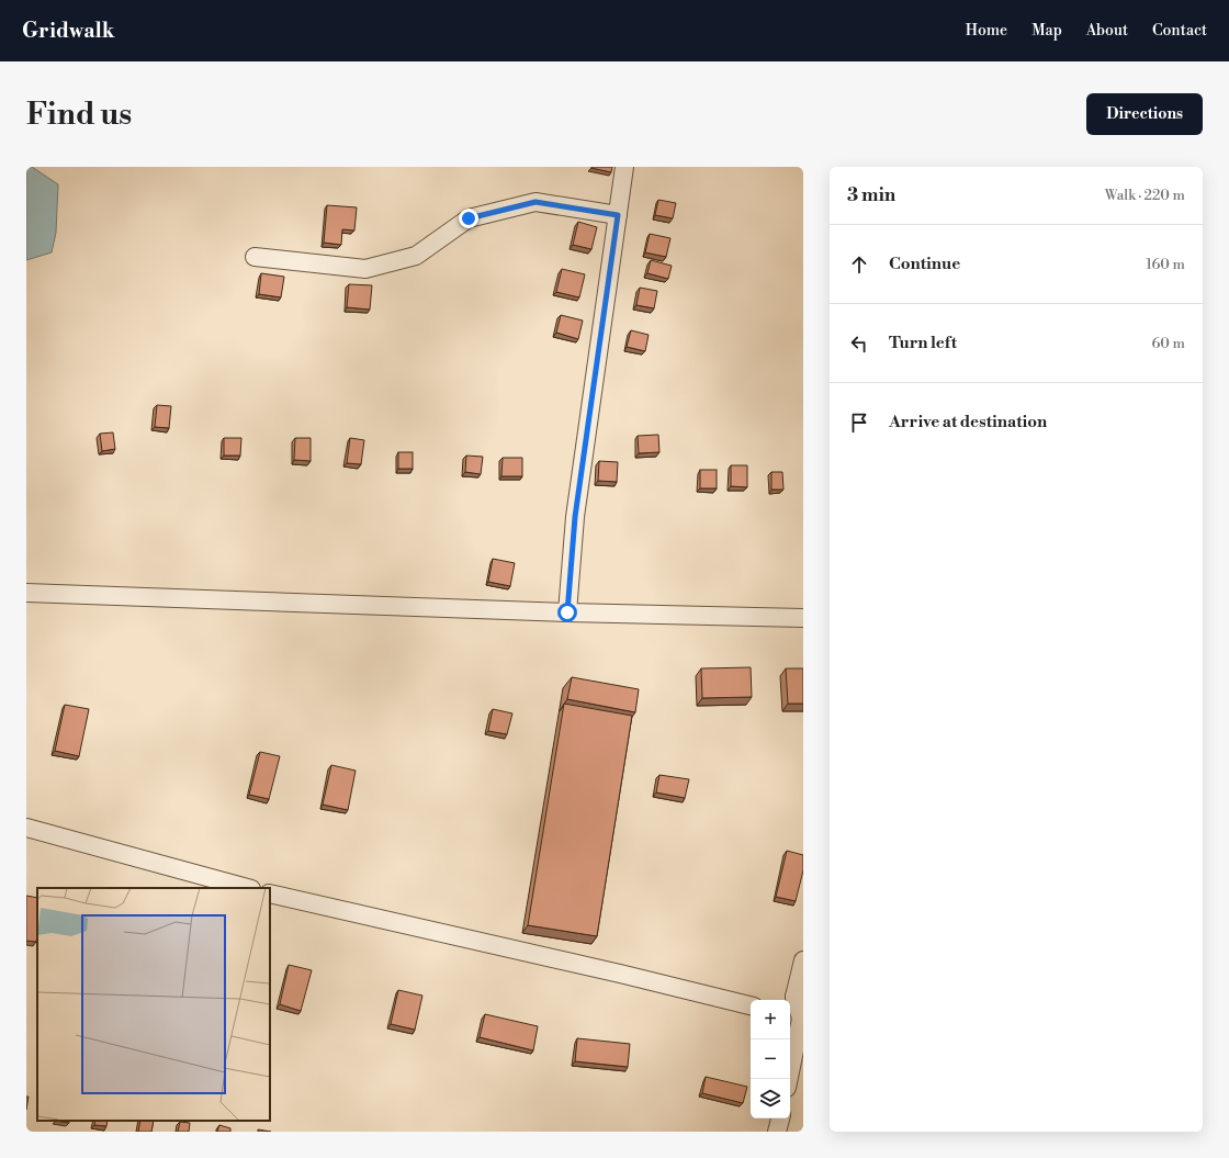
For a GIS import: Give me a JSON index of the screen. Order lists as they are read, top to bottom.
{
  "page": {
    "header": "Gridwalk",
    "nav": [
      "Home",
      "Map",
      "About",
      "Contact"
    ],
    "buttons": "Directions",
    "title": "Find us",
    "heading": ["3 min", "Walk · 220 m"],
    "list": [
      ["Continue", "160 m"],
      ["Turn left", "60 m"],
      "Arrive at destination"
    ],
    "map_buttons": ["+", "−"]
  }
}
